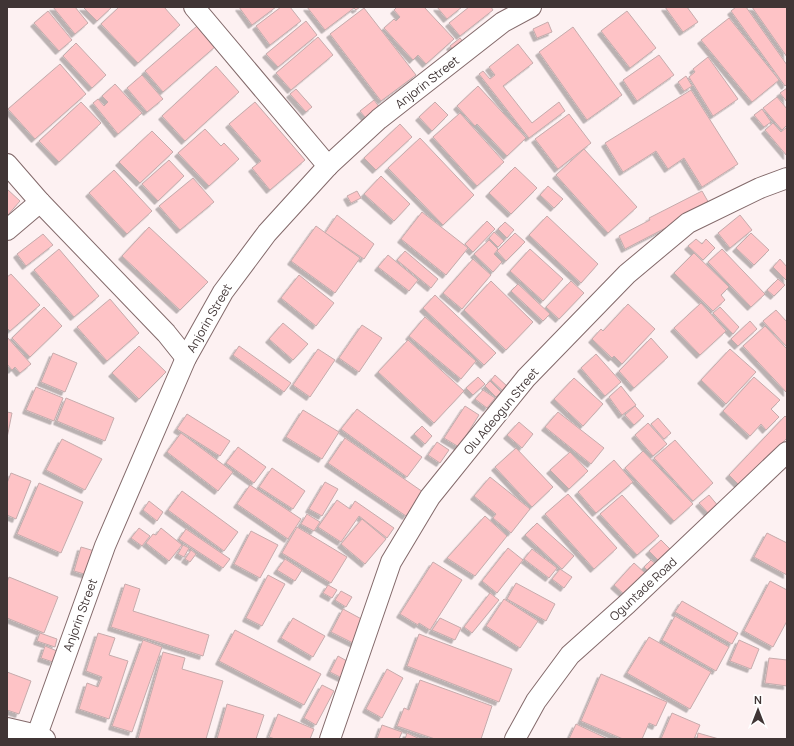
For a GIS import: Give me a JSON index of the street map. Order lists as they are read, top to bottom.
{
  "streets": {
    "street": ["Anjorin Street", "Olu Adeogun Street", "Oguntade Road"]
  },
  "north": "top"
}
